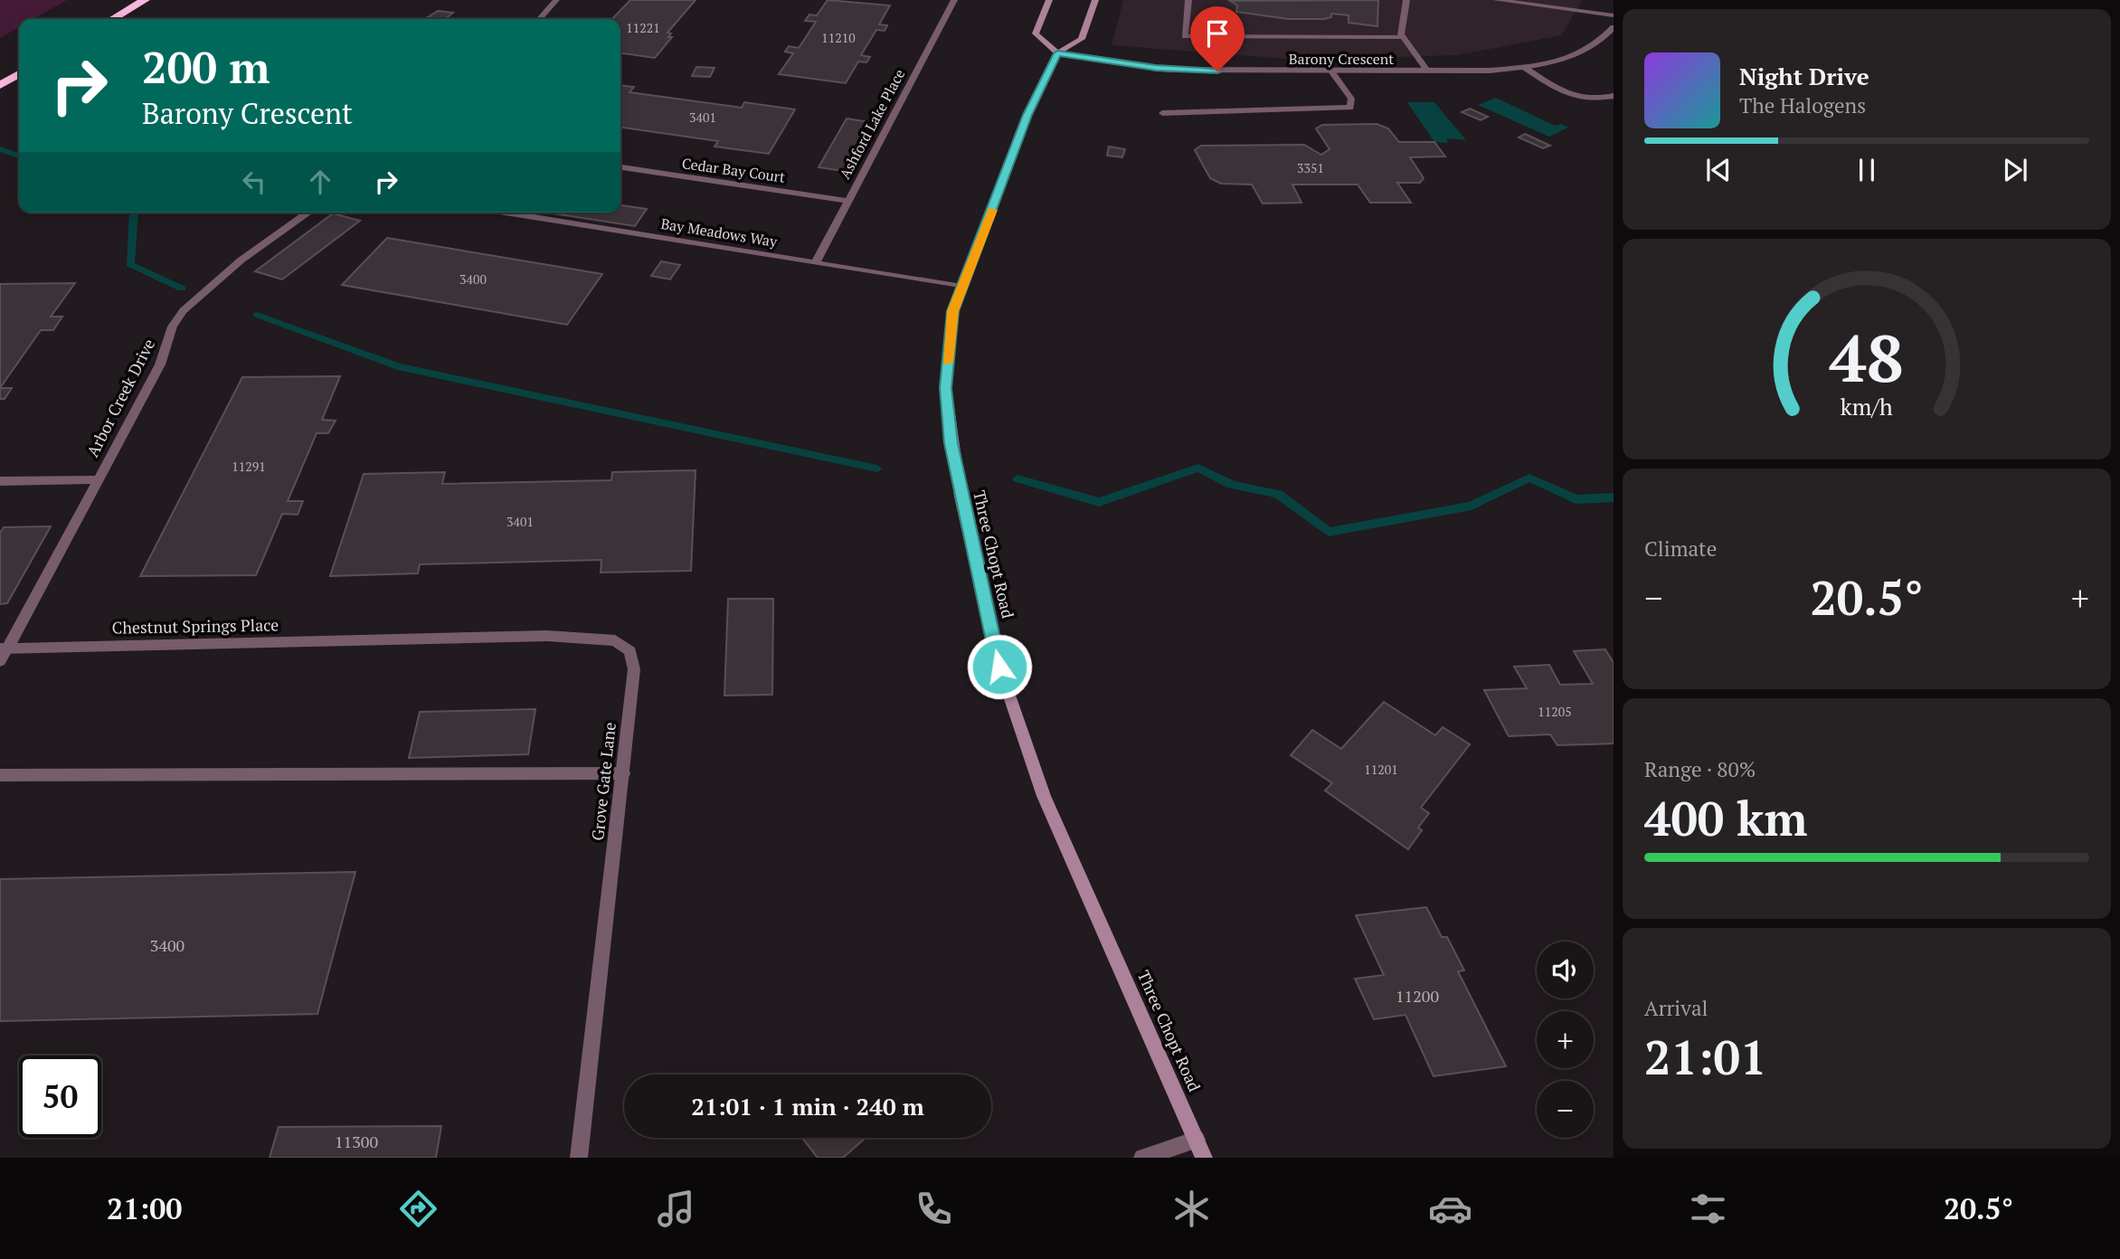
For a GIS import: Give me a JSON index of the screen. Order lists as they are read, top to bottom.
{
  "streets": {
    "main road": ["Three Chopt Road"],
    "street": [
      "Barony Crescent",
      "Ashford Lake Place",
      "Cedar Bay Court",
      "Bay Meadows Way",
      "Arbor Creek Drive",
      "Chestnut Springs Place",
      "Grove Gate Lane"
    ]
  },
  "crossings": [
    ["Barony Crescent", "Three Chopt Road"],
    ["Ashford Lake Place", "Cedar Bay Court"],
    ["Ashford Lake Place", "Bay Meadows Way"],
    ["Bay Meadows Way", "Three Chopt Road"],
    ["Arbor Creek Drive", "Chestnut Springs Place"],
    ["Chestnut Springs Place", "Grove Gate Lane"]
  ],
  "house_numbers": [
    "11221",
    "11210",
    "3401",
    "3351",
    "3400",
    "11291",
    "3401",
    "11205",
    "11201",
    "3400",
    "11200",
    "11300"
  ],
  "page": {
    "turn": ["200 m", "Barony Crescent"],
    "song": ["Night Drive", "The Halogens"],
    "tile": [
      "Climate",
      ["Range · 80%", "400 km"],
      ["Arrival", "21:01"]
    ],
    "heat": ["−", "20.5°", "+"],
    "map_buttons": ["+", "−"],
    "limit": "50",
    "trip": "21:01 · 1 min · 240 m",
    "tabs": ["21:00", "20.5°"],
    "gauge": ["48", "km/h"]
  }
}
